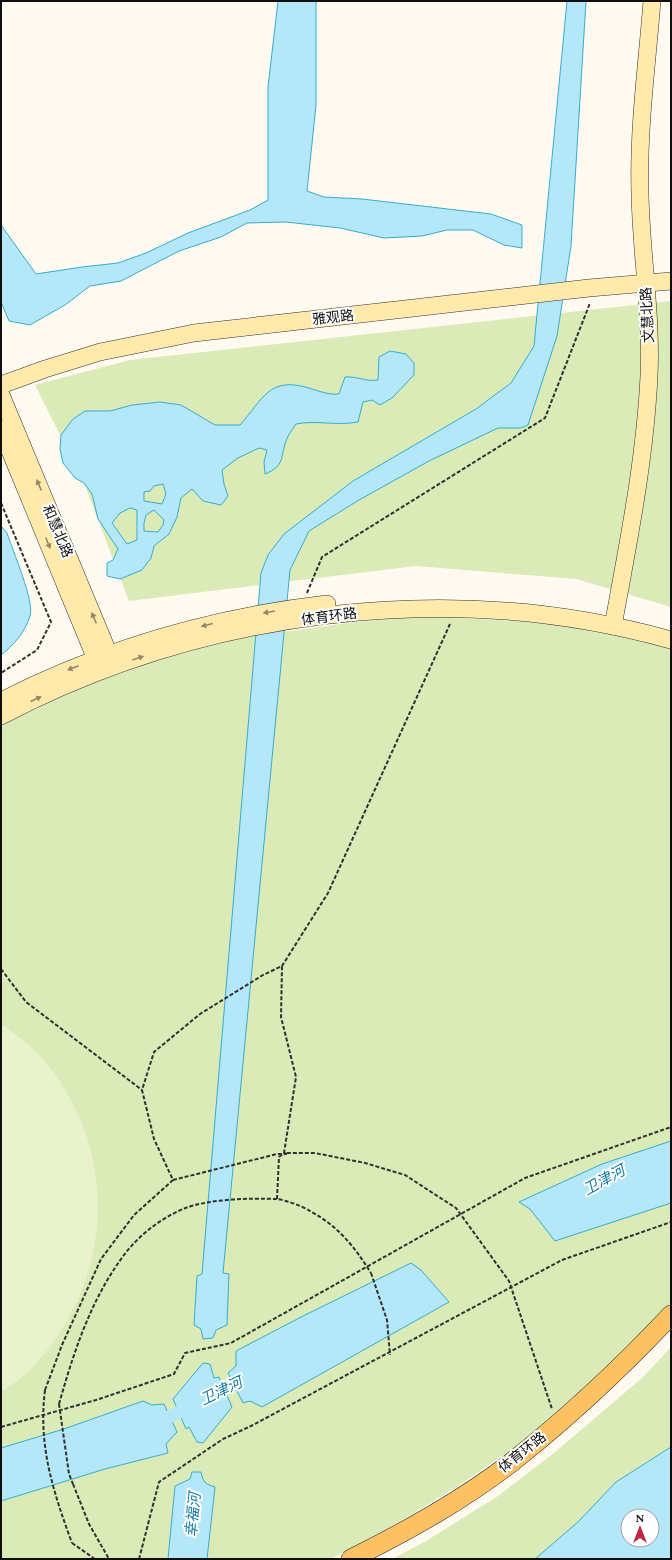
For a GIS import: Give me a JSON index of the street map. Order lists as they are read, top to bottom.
{
  "streets": {
    "main road": [
      "文慧北路",
      "雅观路",
      "和慧北路",
      "体育环路"
    ]
  },
  "crossings": [
    ["文慧北路", "雅观路"],
    ["文慧北路", "体育环路"],
    ["和慧北路", "体育环路"]
  ],
  "water": ["卫津河", "幸福河"],
  "north": "top"
}
